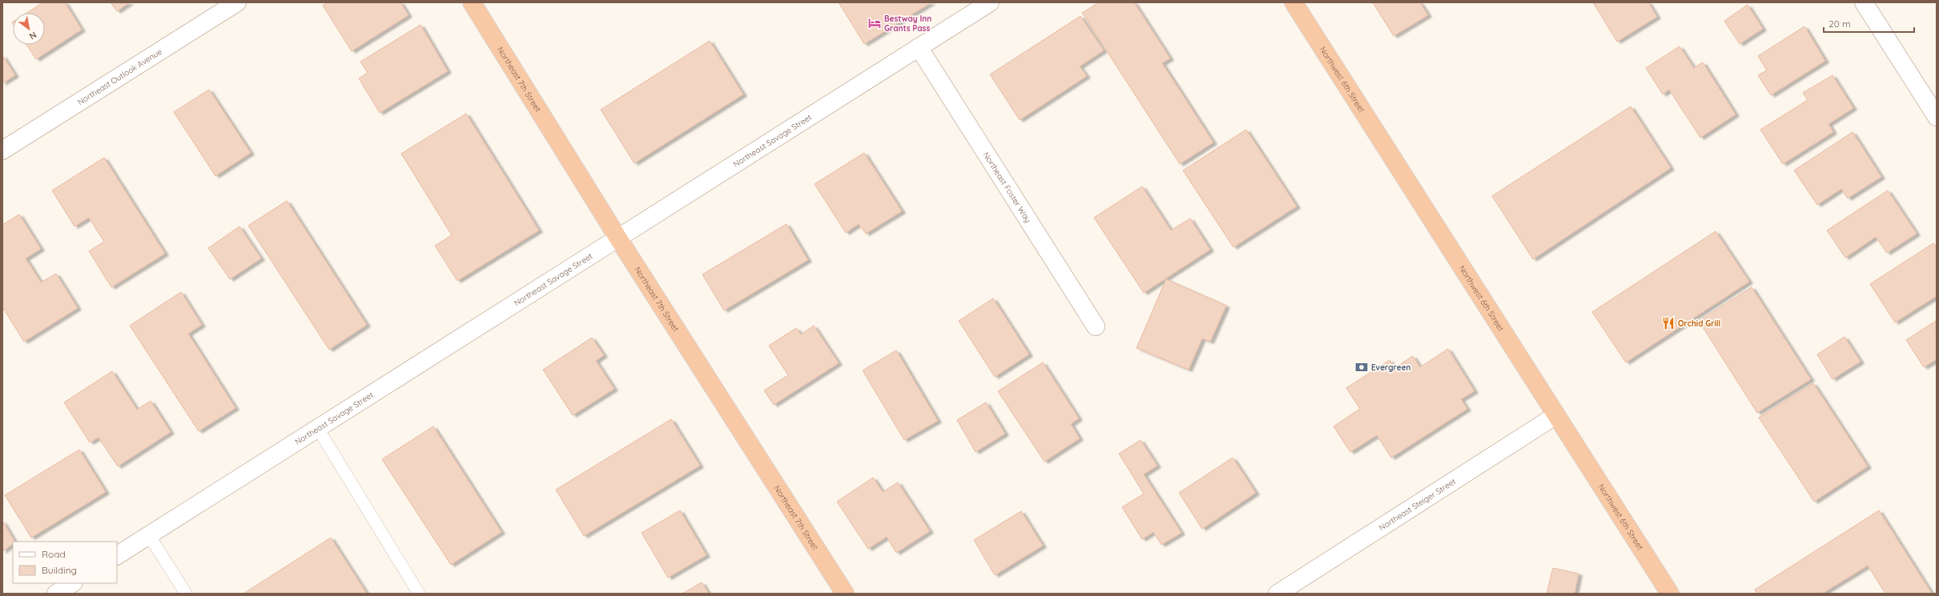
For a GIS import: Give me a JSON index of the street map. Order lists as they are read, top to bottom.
{
  "streets": {
    "highway": ["Northeast 7th Street", "Northwest 6th Street"],
    "street": [
      "Northeast Outlook Avenue",
      "Northeast Savage Street",
      "Northeast Foster Way",
      "Northeast Steiger Street"
    ]
  },
  "crossings": [
    ["Northeast 7th Street", "Northeast Savage Street"],
    ["Northwest 6th Street", "Northeast Steiger Street"],
    ["Northeast Savage Street", "Northeast Foster Way"]
  ],
  "places": {
    "hotel": ["Bestway Inn Grants Pass"],
    "restaurant": ["Orchid Grill"],
    "bank": ["Evergreen"]
  },
  "legend": ["Road", "Building"],
  "scale_bar": "20 m",
  "north": "bottom right"
}
